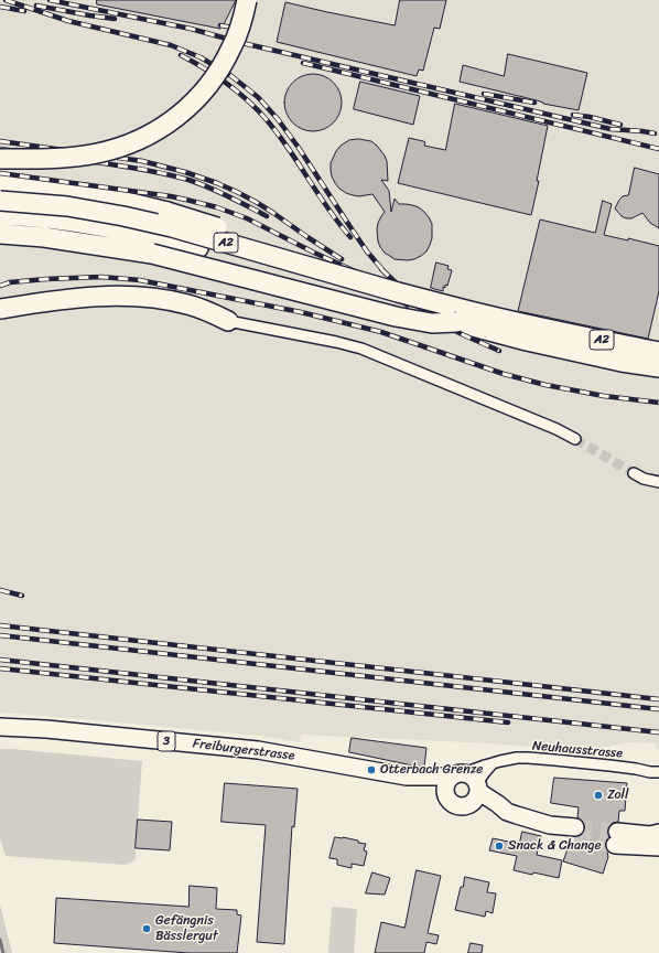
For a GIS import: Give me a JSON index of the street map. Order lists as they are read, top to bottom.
{
  "streets": {
    "highway": ["A2"],
    "main road": ["3", "Freiburgerstrasse"],
    "street": ["Neuhausstrasse"]
  },
  "crossings": [
    ["3", "Freiburgerstrasse"],
    ["3", "Neuhausstrasse"],
    ["Freiburgerstrasse", "Neuhausstrasse"]
  ],
  "places": [
    "Otterbach Grenze",
    "Zoll",
    "Snack & Change",
    "Gefängnis Bässlergut"
  ]
}
